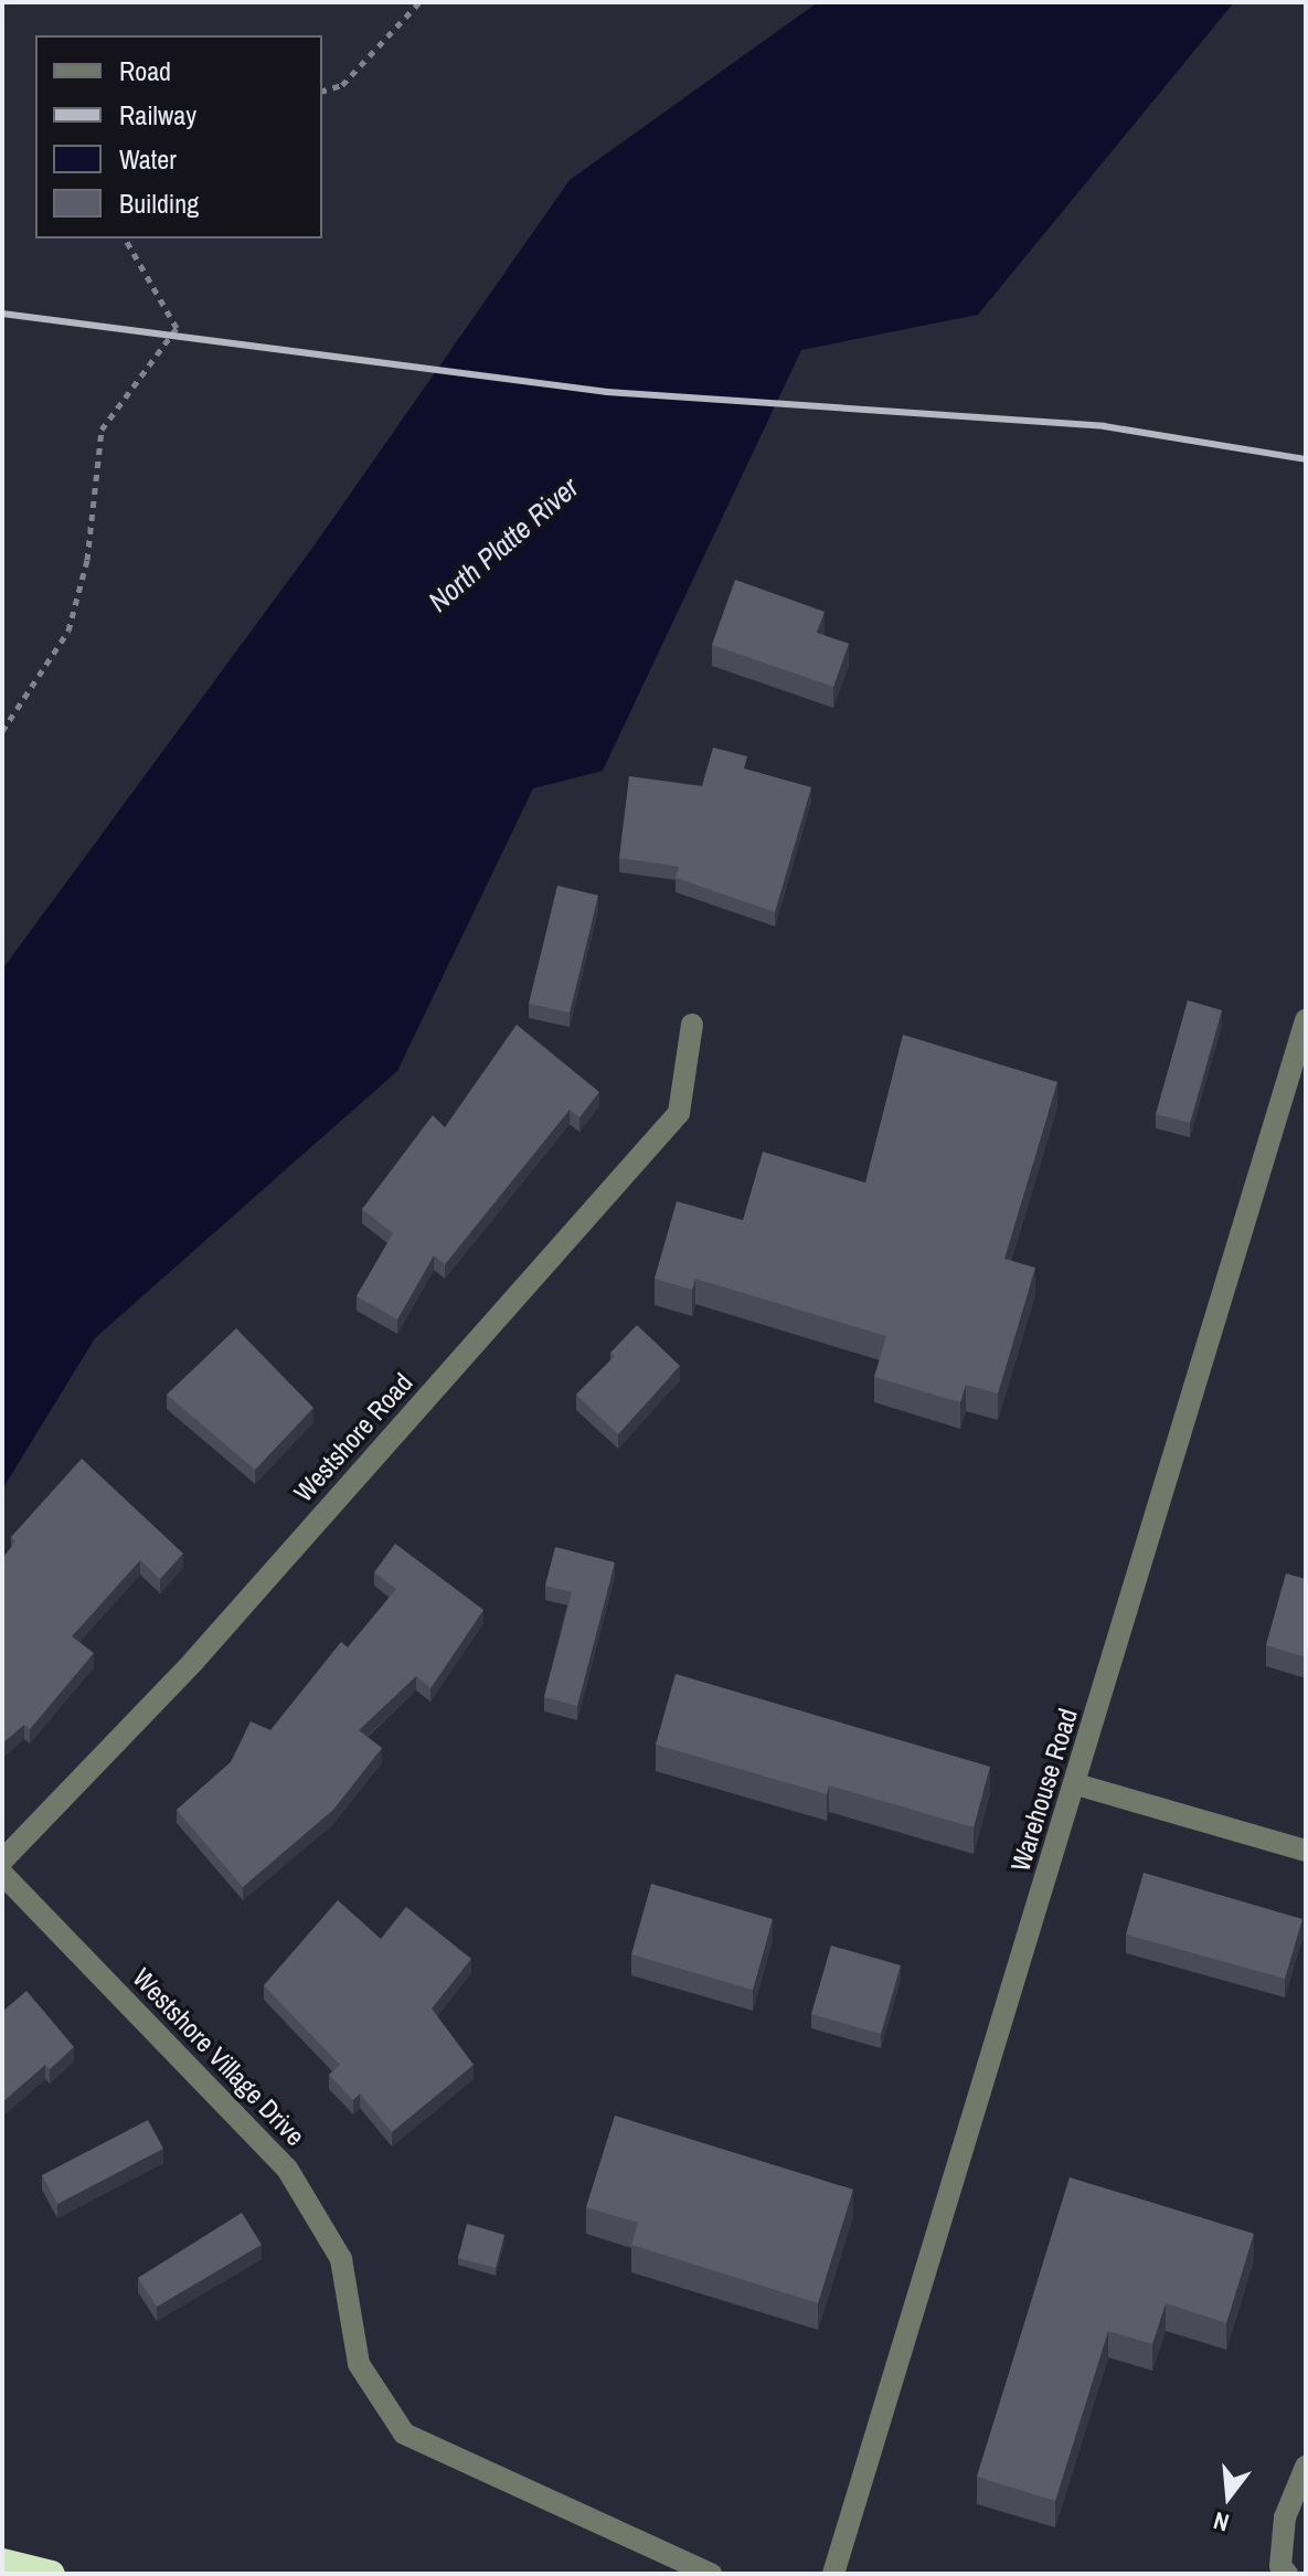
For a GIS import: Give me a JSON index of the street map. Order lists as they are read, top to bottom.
{
  "streets": {
    "street": ["Westshore Road", "Warehouse Road", "Westshore Village Drive"]
  },
  "water": ["North Platte River"],
  "legend": [
    "Road",
    "Railway",
    "Water",
    "Building"
  ],
  "north": "bottom"
}
